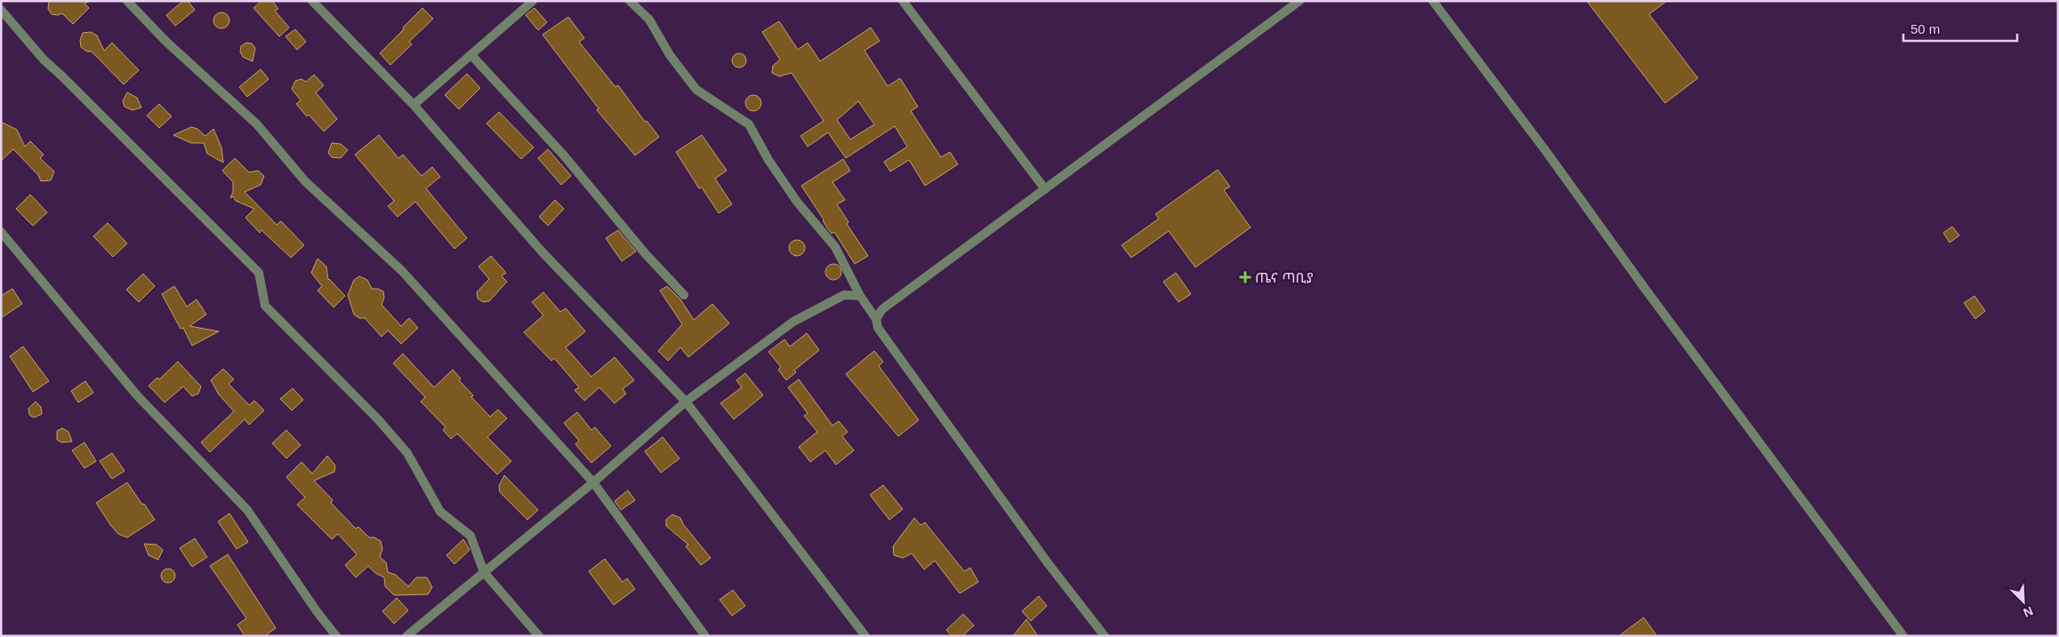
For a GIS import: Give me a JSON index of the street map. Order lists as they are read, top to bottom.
{
  "places": {
    "health": ["ጤና ጣቢያ"]
  },
  "scale_bar": "50 m",
  "north": "bottom right"
}
